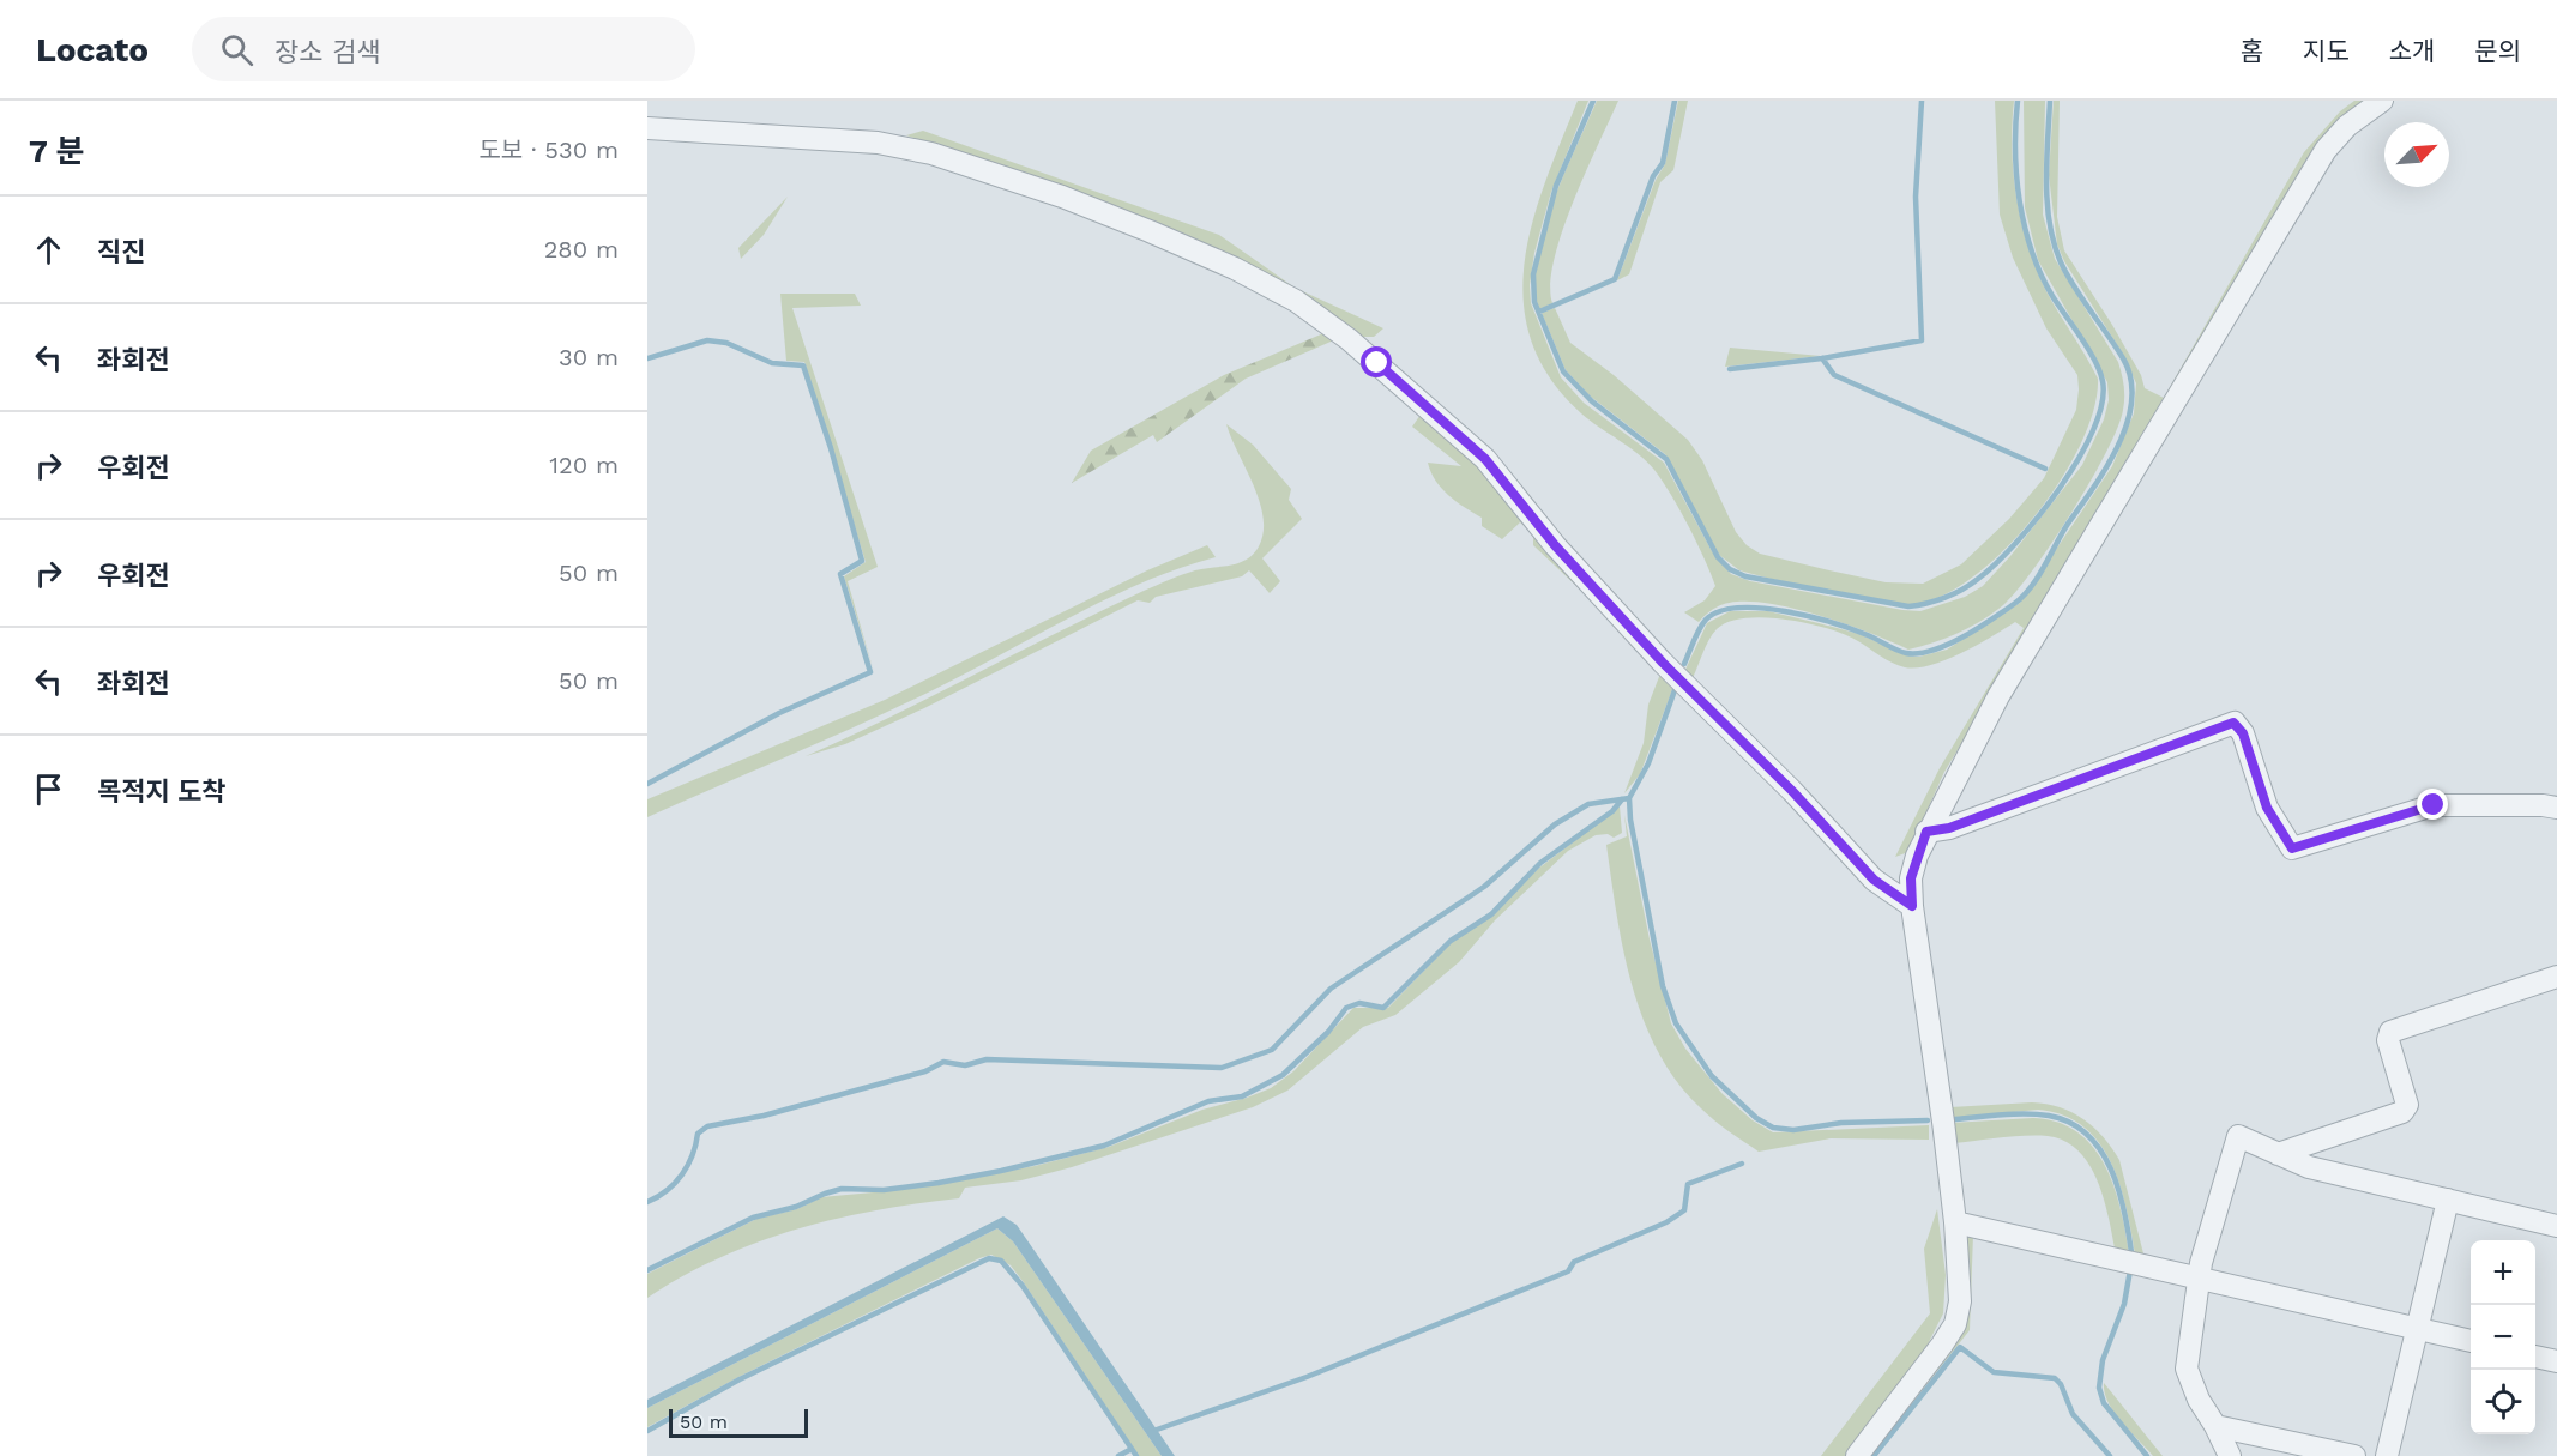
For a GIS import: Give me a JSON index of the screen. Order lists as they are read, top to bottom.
{
  "scale_bar": "50 m",
  "north": "top right",
  "page": {
    "header": "Locato",
    "search": "장소 검색",
    "nav": [
      "홈",
      "지도",
      "소개",
      "문의"
    ],
    "heading": ["7 분", "도보 · 530 m"],
    "list": [
      ["직진", "280 m"],
      ["좌회전", "30 m"],
      ["우회전", "120 m"],
      ["우회전", "50 m"],
      ["좌회전", "50 m"],
      "목적지 도착"
    ],
    "map_buttons": ["+", "−"],
    "scale": "50 m"
  }
}
